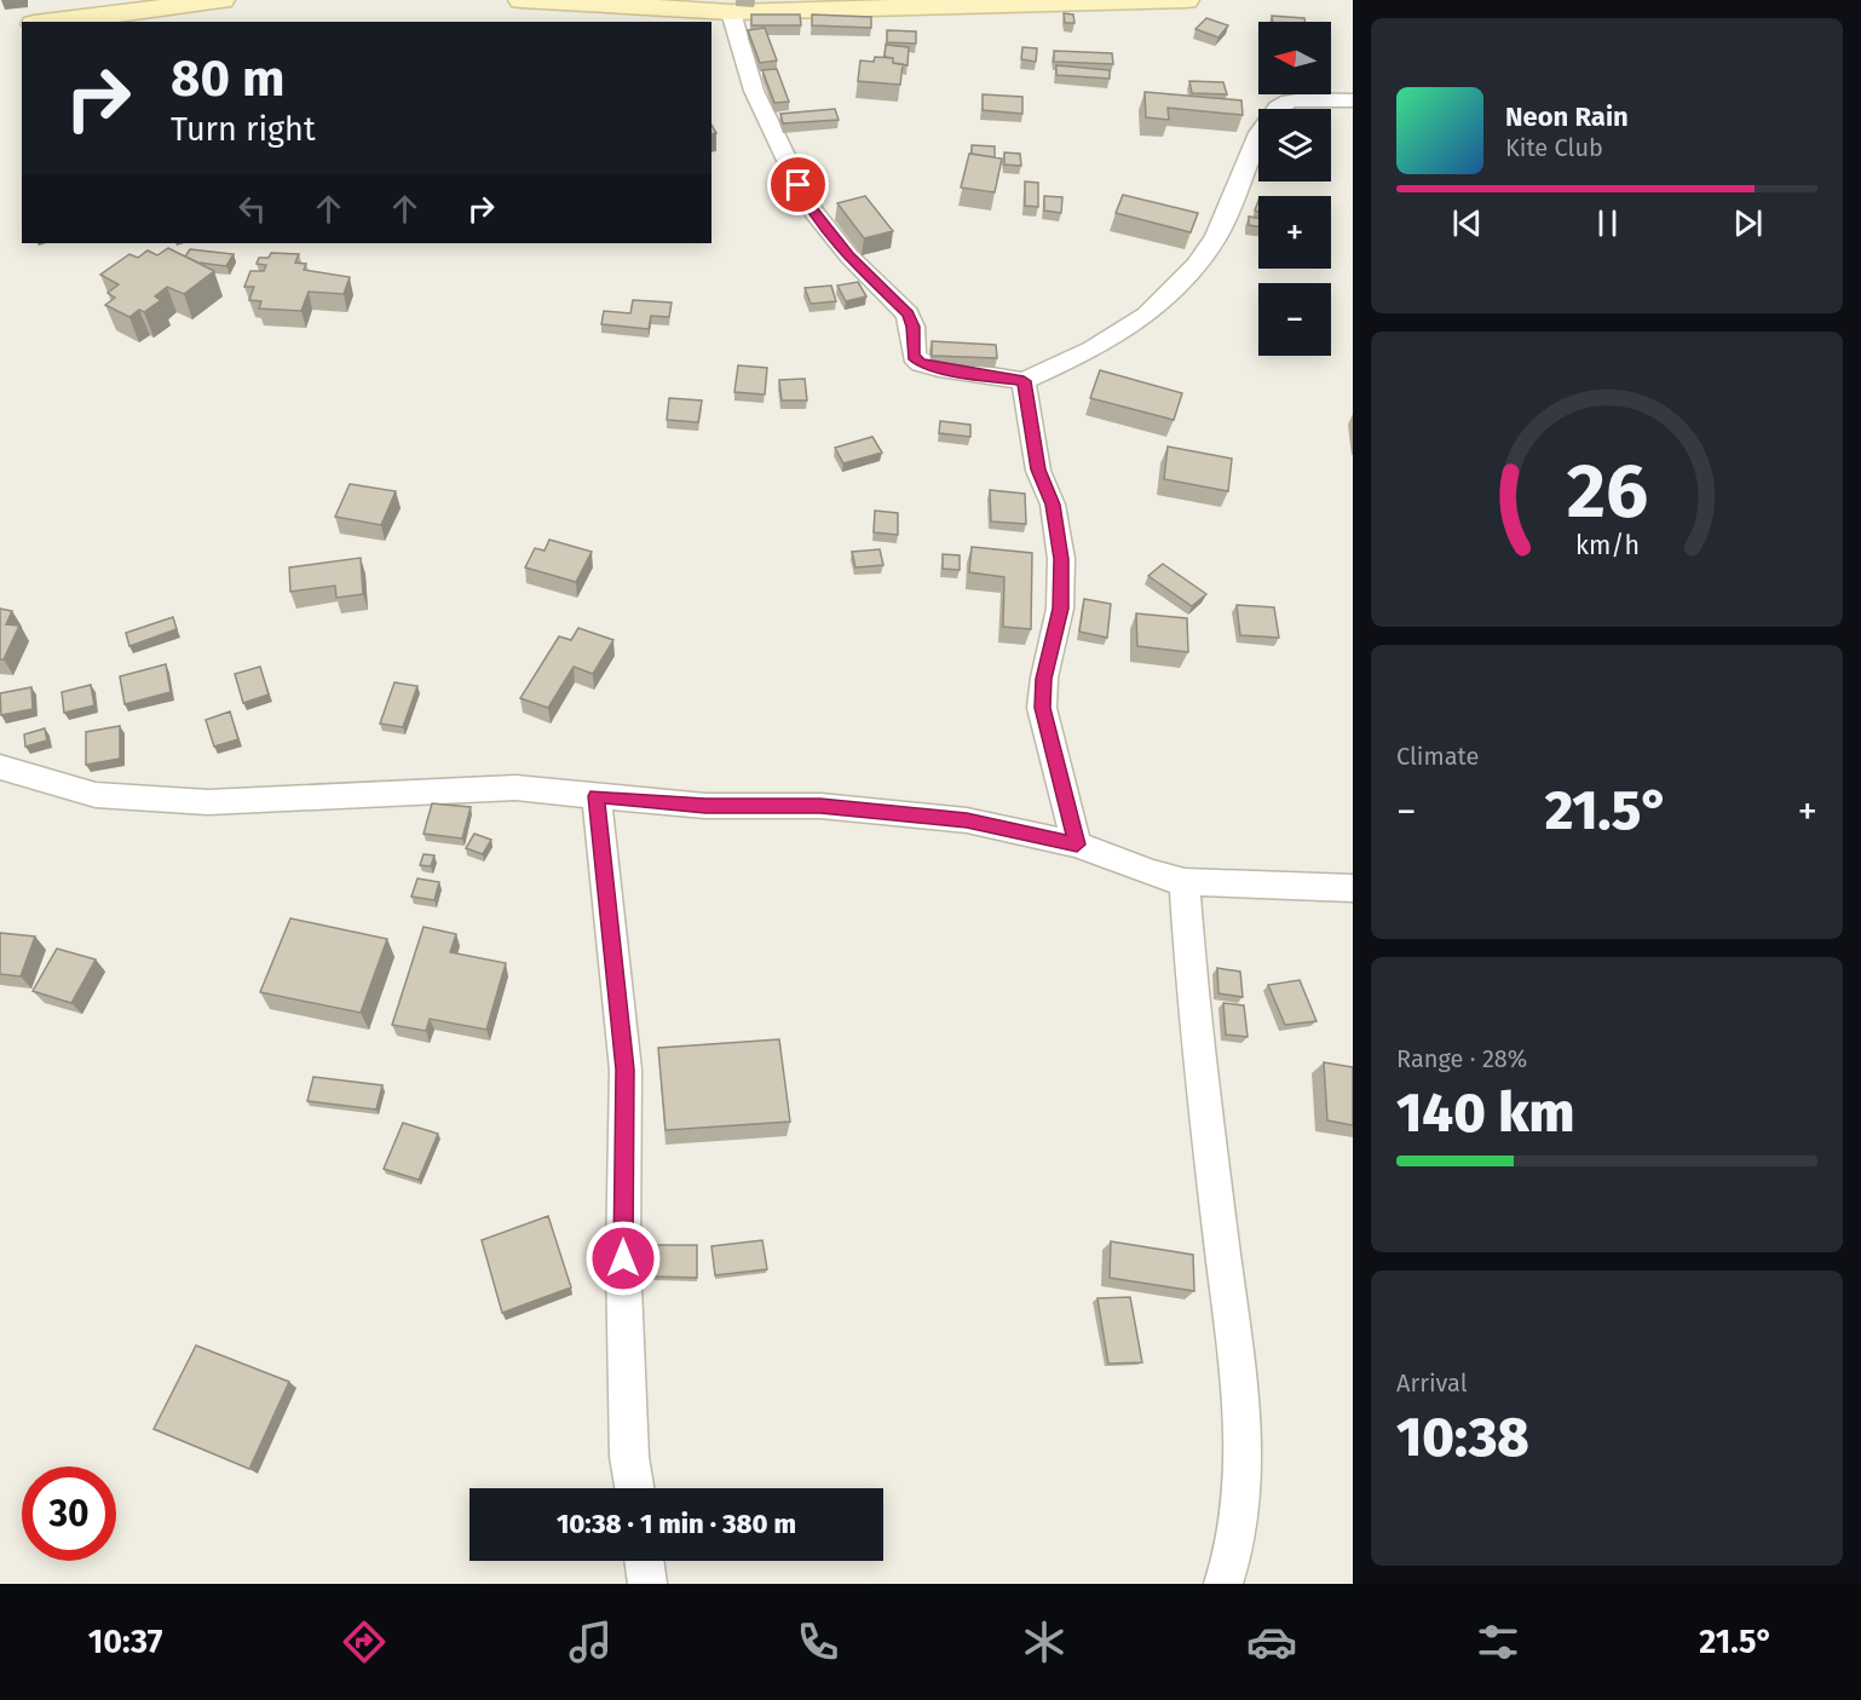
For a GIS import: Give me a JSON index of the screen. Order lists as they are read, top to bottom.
{
  "north": "left",
  "page": {
    "map_buttons": ["+", "−"],
    "turn": ["80 m", "Turn right"],
    "song": ["Neon Rain", "Kite Club"],
    "tile": [
      "Climate",
      ["Range · 28%", "140 km"],
      ["Arrival", "10:38"]
    ],
    "heat": ["−", "21.5°", "+"],
    "limit": "30",
    "trip": "10:38 · 1 min · 380 m",
    "tabs": ["10:37", "21.5°"],
    "gauge": ["26", "km/h"]
  }
}
